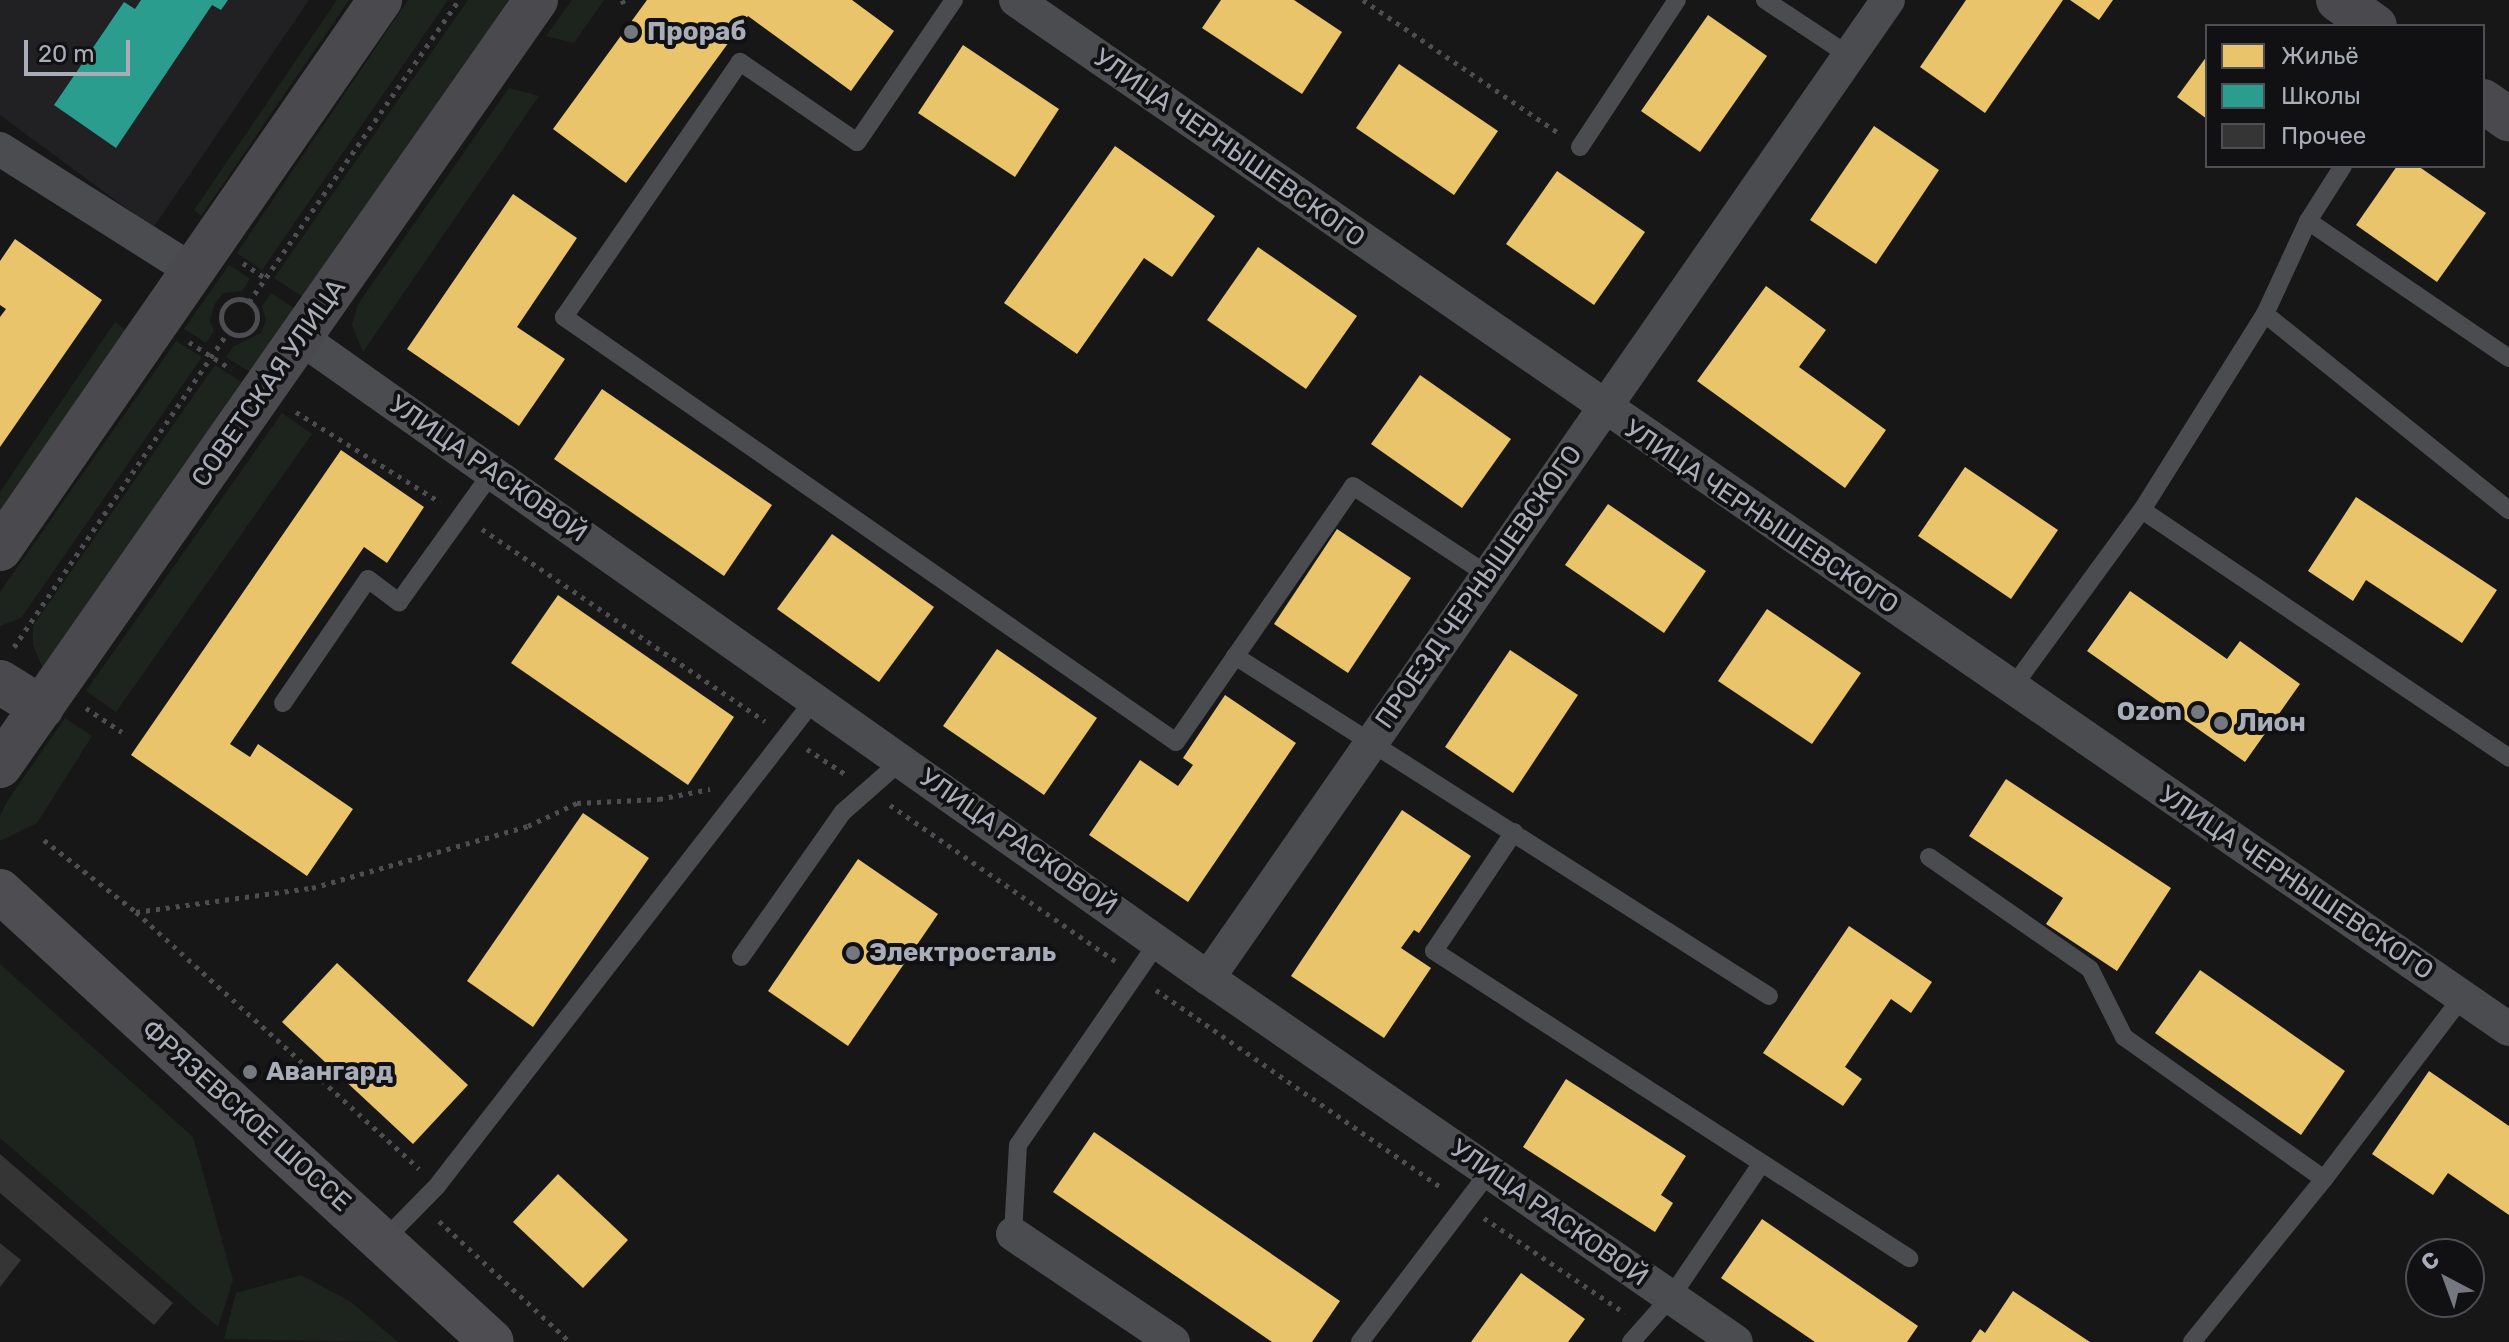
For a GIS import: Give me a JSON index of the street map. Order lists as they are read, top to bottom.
{
  "streets": {
    "highway": ["ФРЯЗЕВСКОЕ ШОССЕ"],
    "main road": ["СОВЕТСКАЯ УЛИЦА"],
    "street": ["УЛИЦА ЧЕРНЫШЕВСКОГО", "УЛИЦА РАСКОВОЙ", "ПРОЕЗД ЧЕРНЫШЕВСКОГО"]
  },
  "crossings": [
    ["УЛИЦА ЧЕРНЫШЕВСКОГО", "ПРОЕЗД ЧЕРНЫШЕВСКОГО"],
    ["СОВЕТСКАЯ УЛИЦА", "УЛИЦА РАСКОВОЙ"],
    ["УЛИЦА РАСКОВОЙ", "ПРОЕЗД ЧЕРНЫШЕВСКОГО"]
  ],
  "places": [
    "Прораб",
    "Ozon",
    "Лион",
    "Электросталь",
    "Авангард"
  ],
  "legend": ["Жильё", "Школы", "Прочее"],
  "scale_bar": "20 m",
  "north": "top left"
}
